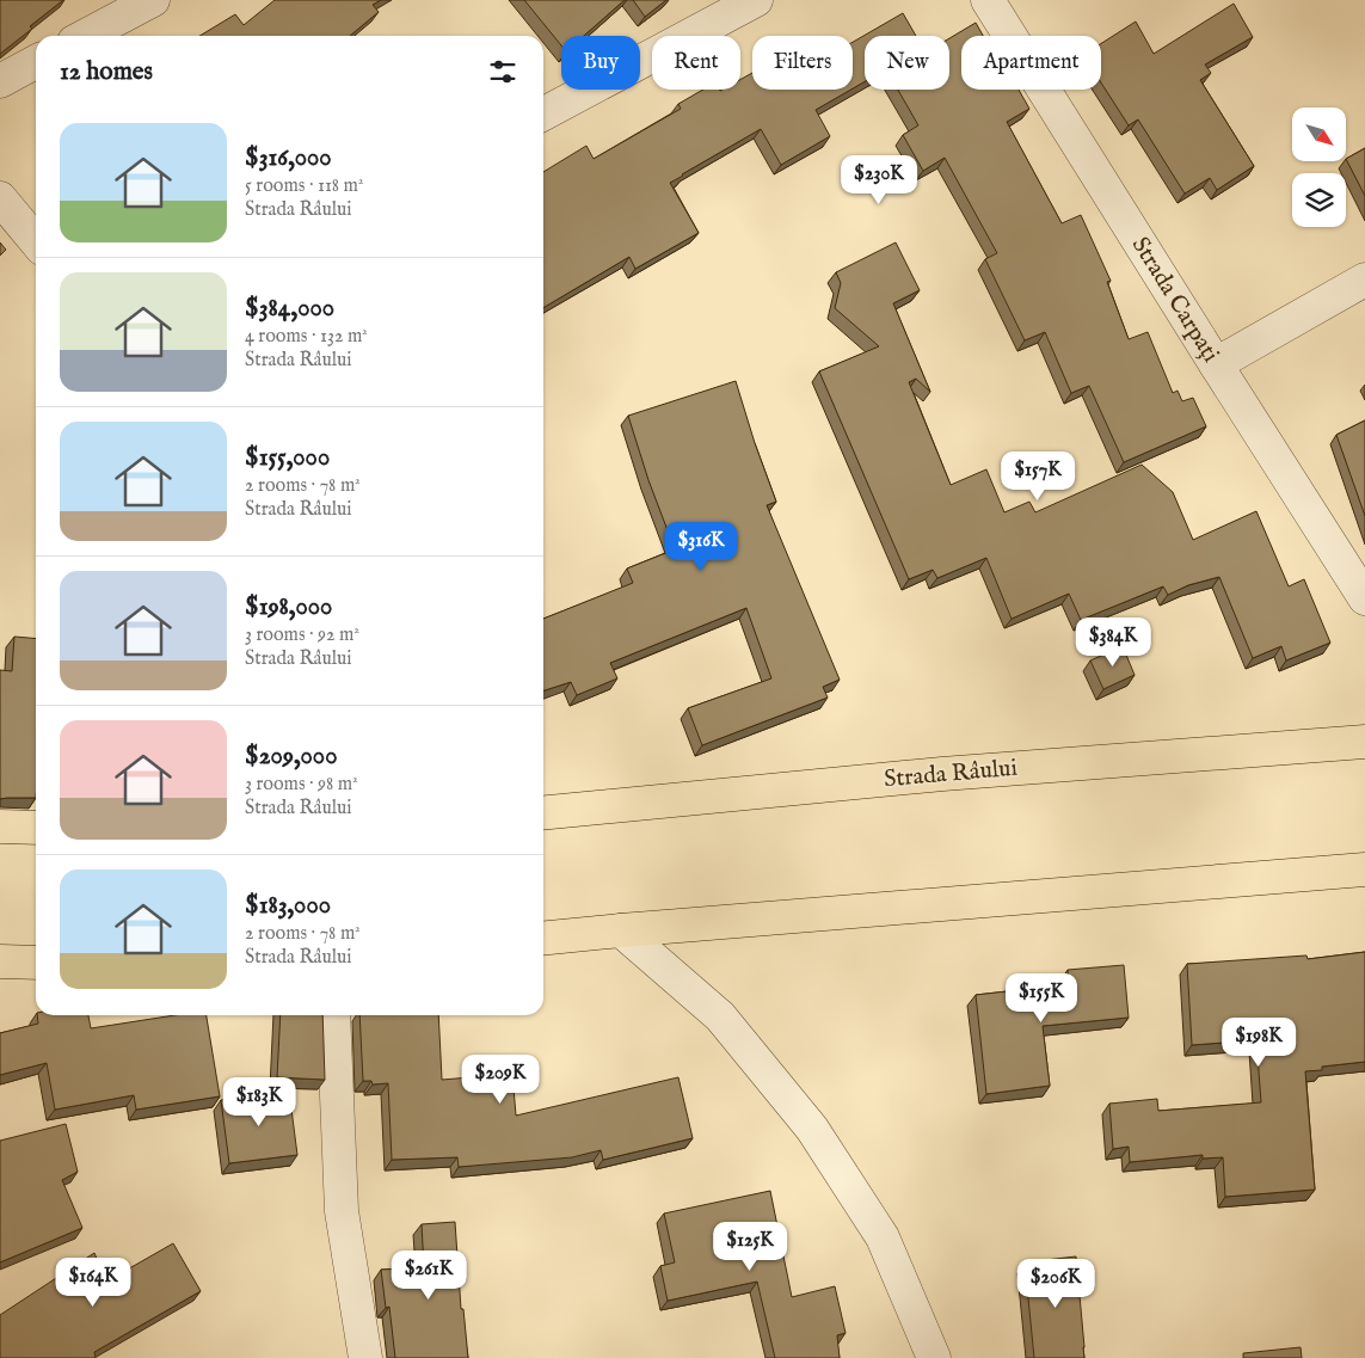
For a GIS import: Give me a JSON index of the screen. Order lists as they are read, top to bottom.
{
  "streets": {
    "main road": ["Strada Râului"],
    "street": ["Strada Carpați"]
  },
  "north": "bottom right",
  "page": {
    "chip": [
      "Buy",
      "Rent",
      "Filters",
      "New",
      "Apartment"
    ],
    "heading": "12 homes",
    "list": [
      {
        "name": "$316,000",
        "note": "5 rooms · 118 m² · Strada Râului"
      },
      {
        "name": "$384,000",
        "note": "4 rooms · 132 m² · Strada Râului"
      },
      {
        "name": "$155,000",
        "note": "2 rooms · 78 m² · Strada Râului"
      },
      {
        "name": "$198,000",
        "note": "3 rooms · 92 m² · Strada Râului"
      },
      {
        "name": "$209,000",
        "note": "3 rooms · 98 m² · Strada Râului"
      },
      {
        "name": "$183,000",
        "note": "2 rooms · 78 m² · Strada Râului"
      }
    ],
    "price": [
      "$230K",
      "$157K",
      "$316K",
      "$384K",
      "$155K",
      "$198K",
      "$209K",
      "$183K",
      "$125K",
      "$261K",
      "$164K",
      "$206K"
    ]
  }
}
